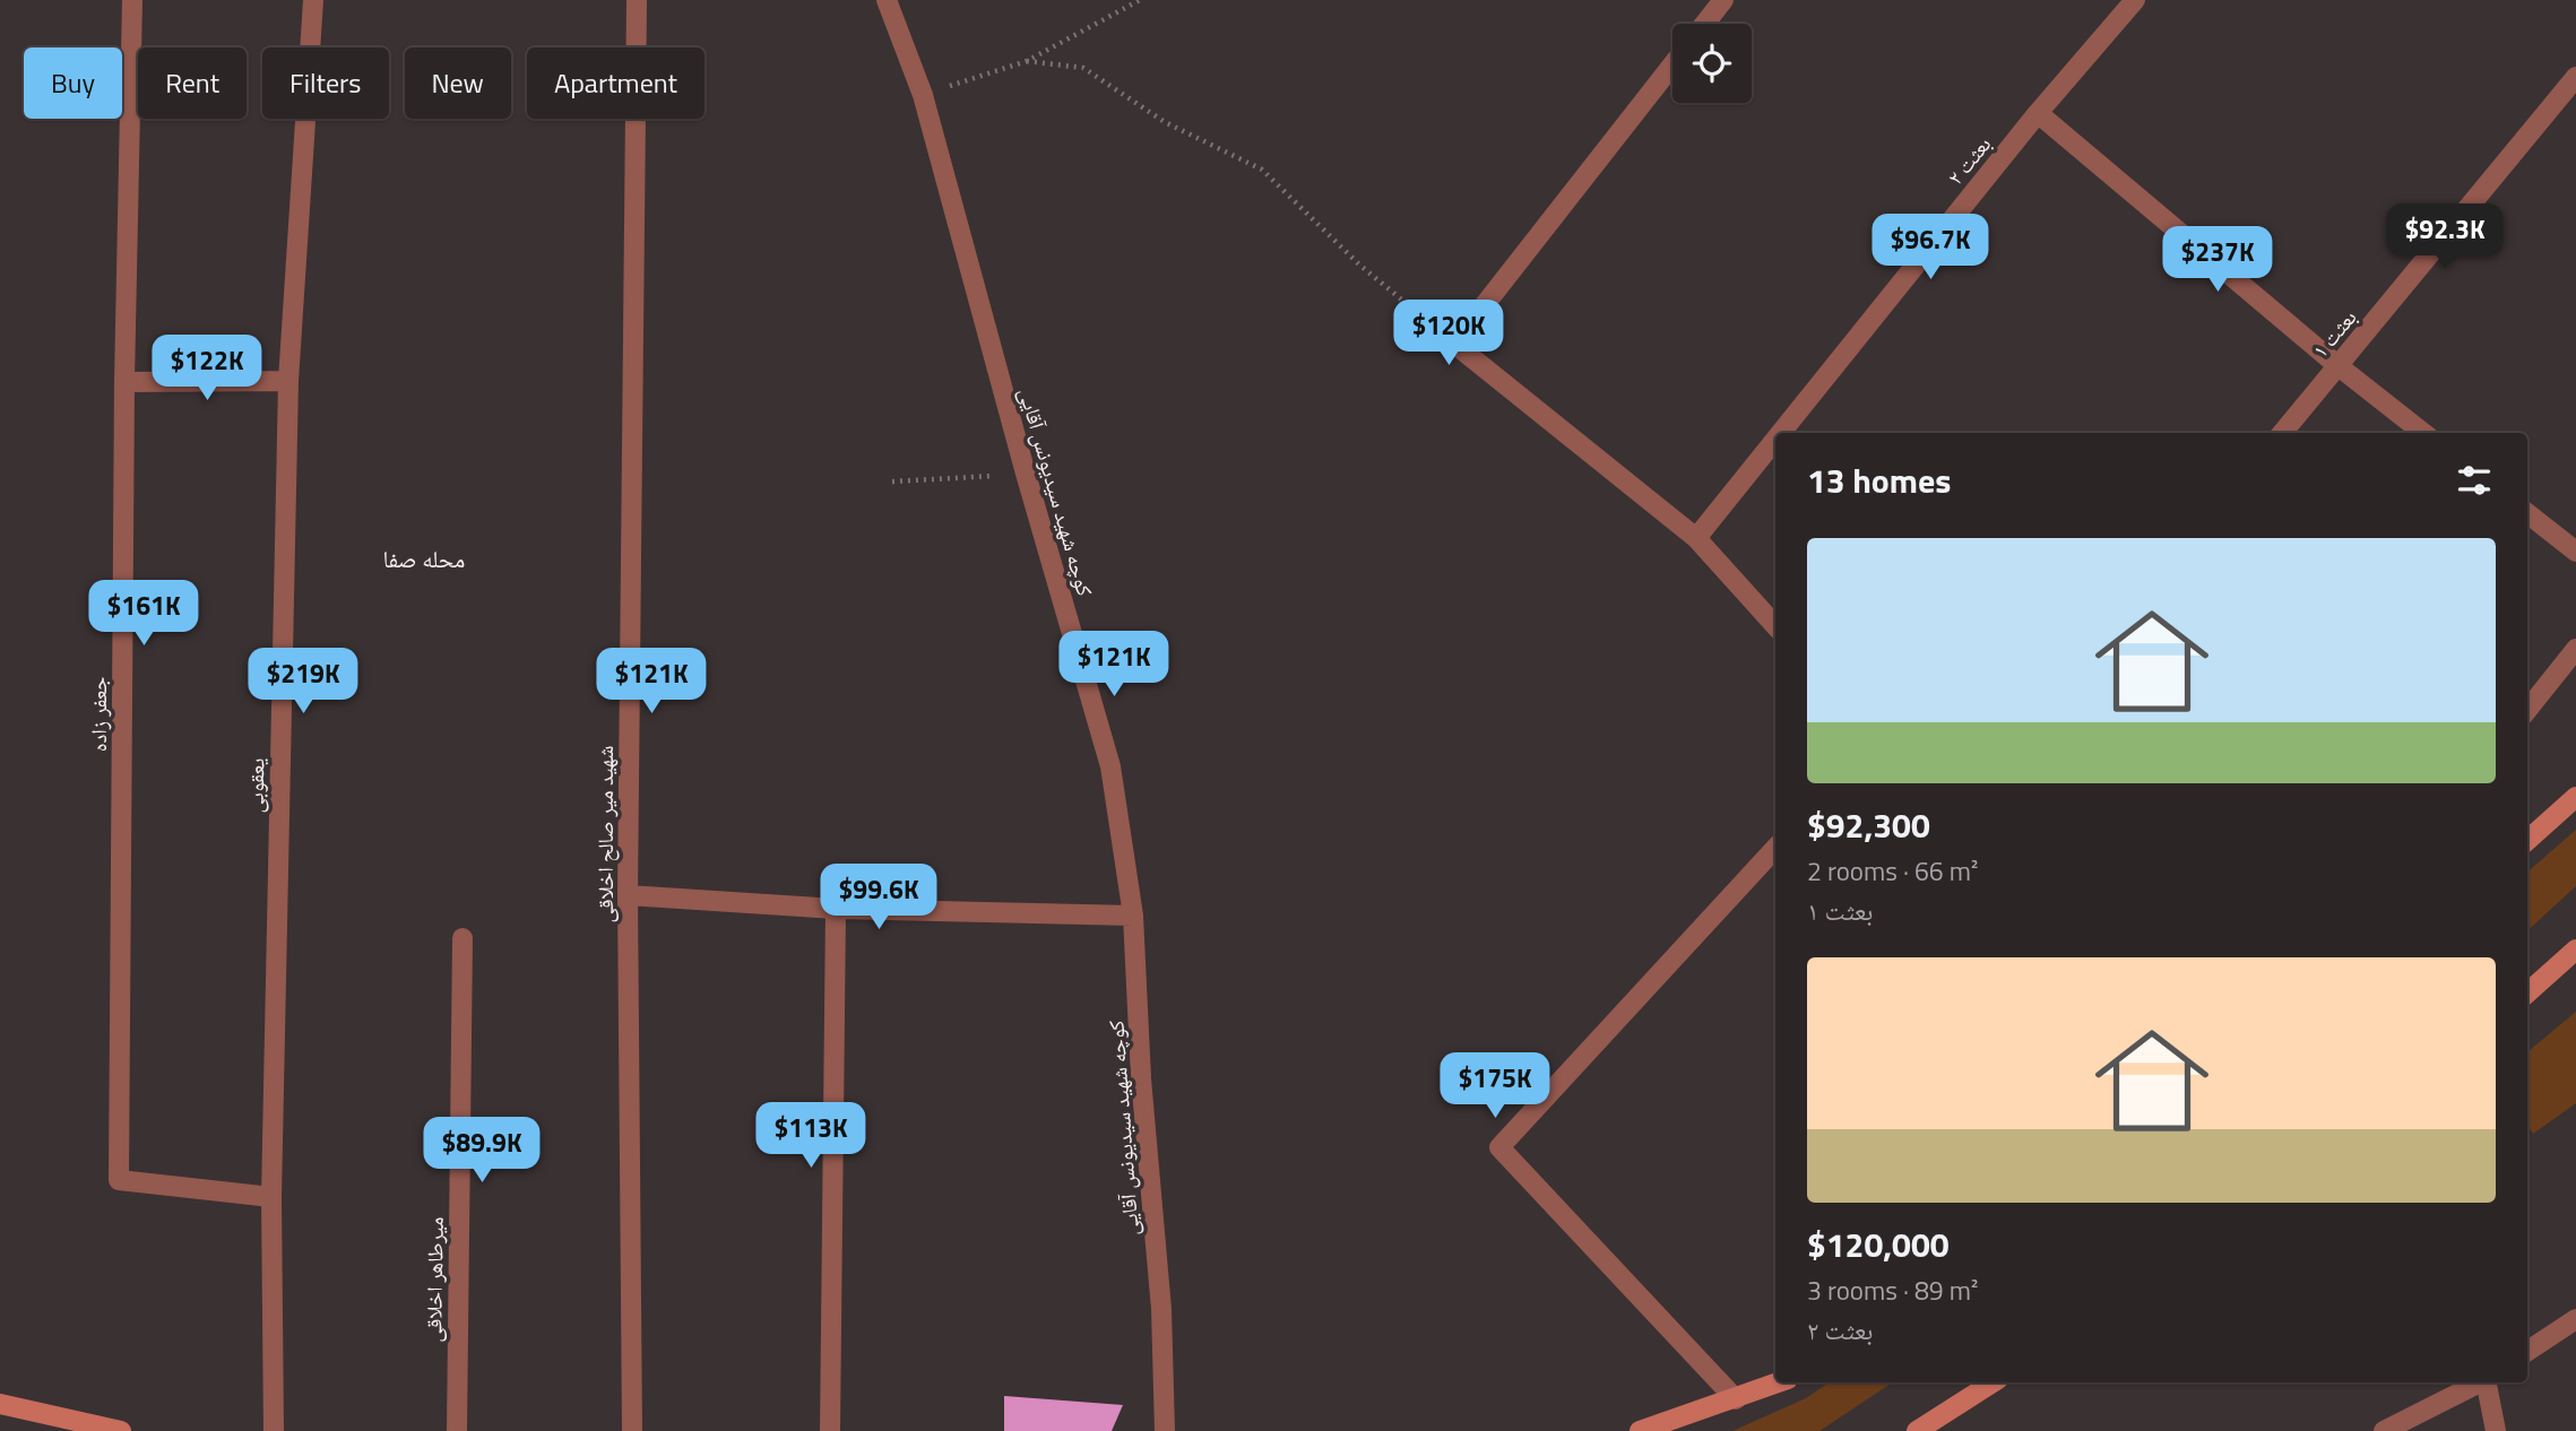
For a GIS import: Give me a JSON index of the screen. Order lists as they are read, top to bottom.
{
  "streets": {
    "street": [
      "بعثت ۲",
      "بعثت ۱",
      "کوچه شهید سیدیونس آقایی",
      "جعفر زاده",
      "یعقوبی",
      "شهید میر صالح اخلاقی",
      "میرطاهر اخلاقی"
    ]
  },
  "crossings": [
    ["جعفر زاده", "یعقوبی"]
  ],
  "districts": ["محله صفا"],
  "page": {
    "chip": [
      "Buy",
      "Rent",
      "Filters",
      "New",
      "Apartment"
    ],
    "price": [
      "$92.3K",
      "$96.7K",
      "$237K",
      "$120K",
      "$122K",
      "$161K",
      "$121K",
      "$219K",
      "$121K",
      "$99.6K",
      "$175K",
      "$113K",
      "$89.9K"
    ],
    "heading": "13 homes",
    "list": [
      {
        "name": "$92,300",
        "note": "2 rooms · 66 m² · بعثت ۱"
      },
      {
        "name": "$120,000",
        "note": "3 rooms · 89 m² · بعثت ۲"
      }
    ]
  }
}
